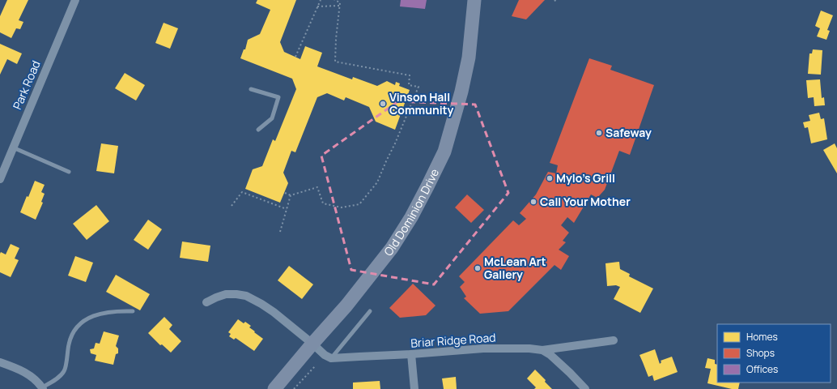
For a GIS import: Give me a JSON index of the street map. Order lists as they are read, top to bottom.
{
  "streets": {
    "main road": ["Old Dominion Drive"],
    "street": ["Park Road", "Briar Ridge Road"]
  },
  "places": [
    "Vinson Hall Community",
    "Safeway",
    "Mylo's Grill",
    "Call Your Mother",
    "McLean Art Gallery"
  ],
  "legend": ["Homes", "Shops", "Offices"]
}
